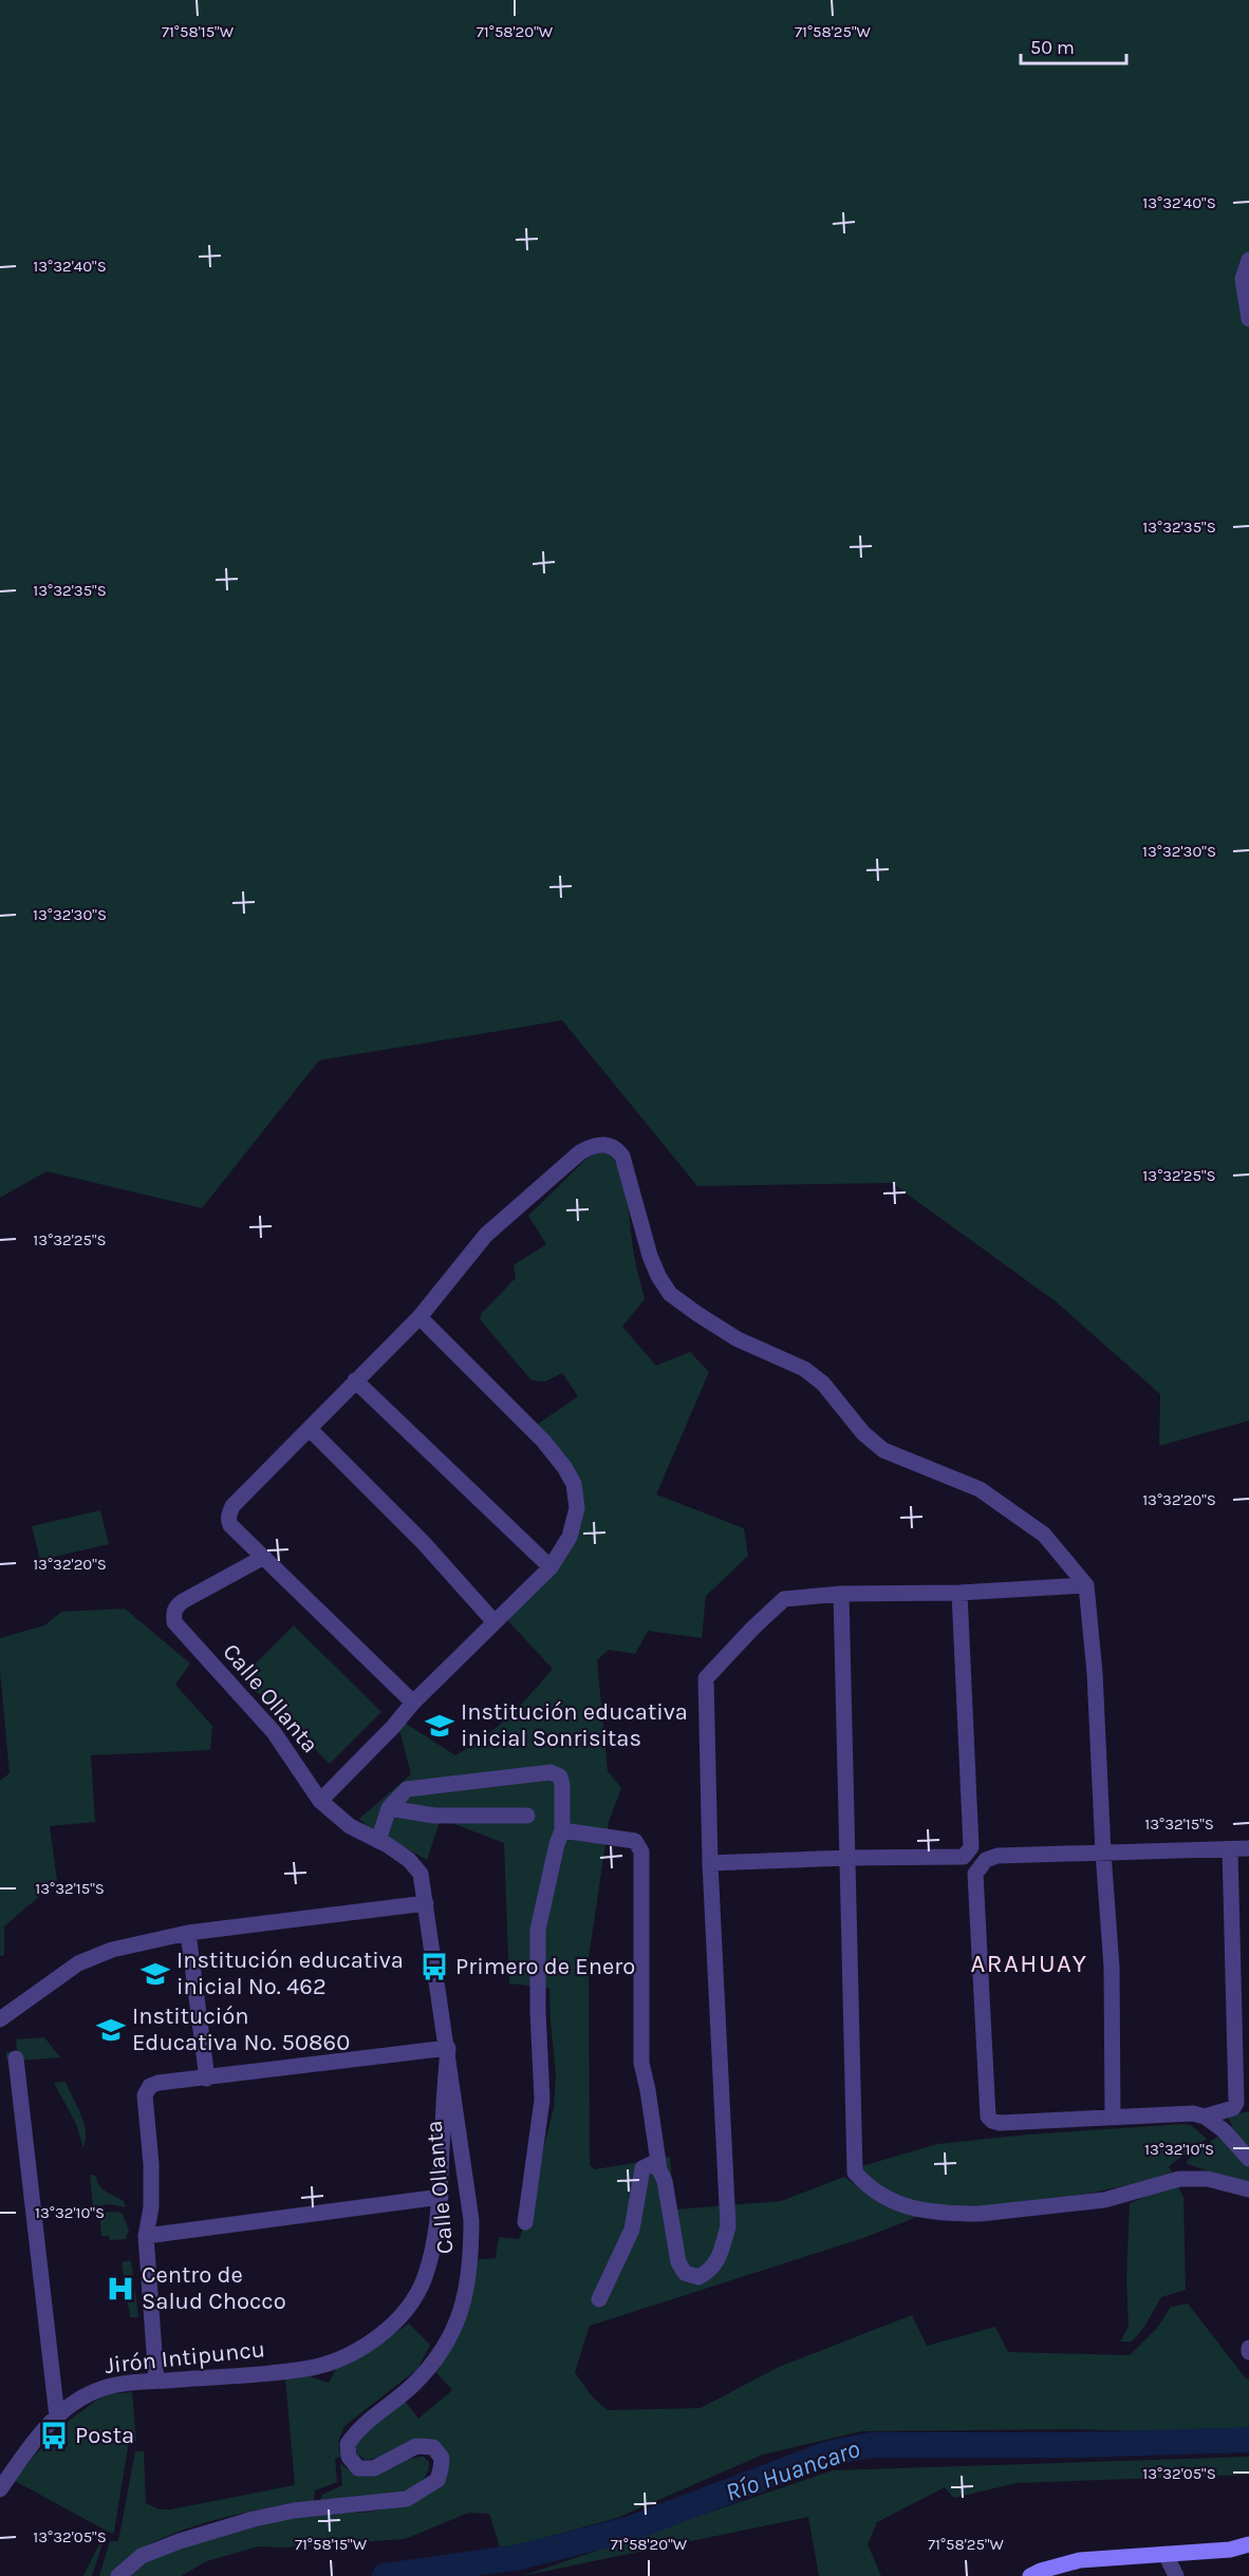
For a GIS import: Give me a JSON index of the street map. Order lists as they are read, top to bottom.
{
  "streets": {
    "street": ["Calle Ollanta", "Jirón Intipuncu"]
  },
  "crossings": [
    ["Calle Ollanta", "Jirón Intipuncu"]
  ],
  "districts": ["ARAHUAY"],
  "water": ["Río Huancaro"],
  "places": {
    "school or university": ["Institución educativa inicial Sonrisitas", "Institución educativa inicial No. 462", "Institución Educativa No. 50860"],
    "bus stop": ["Primero de Enero", "Posta"],
    "hospital": ["Centro de Salud Chocco"]
  },
  "scale_bar": "50 m",
  "coordinates": [
    "71°58'15\"W",
    "71°58'20\"W",
    "71°58'25\"W",
    "13°32'40\"S",
    "13°32'35\"S",
    "13°32'30\"S",
    "13°32'25\"S",
    "13°32'20\"S",
    "13°32'15\"S",
    "13°32'10\"S",
    "13°32'05\"S"
  ]
}
